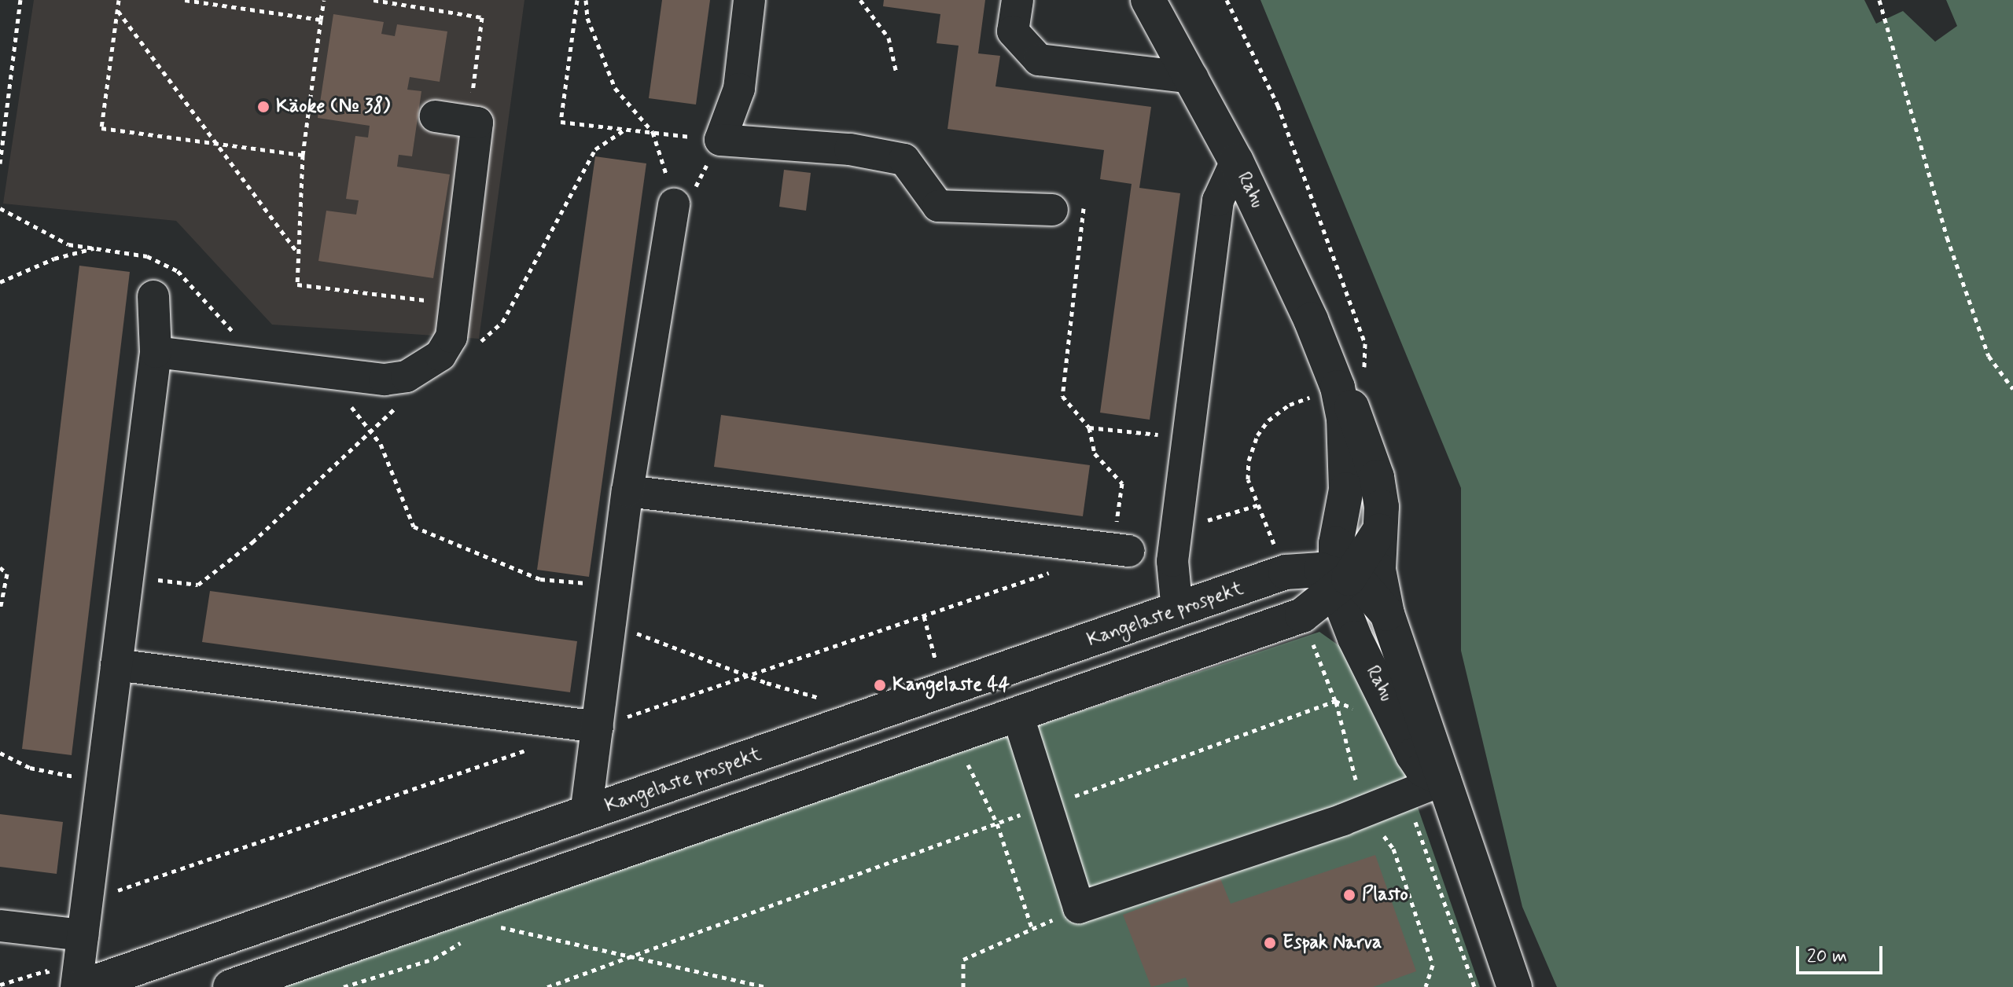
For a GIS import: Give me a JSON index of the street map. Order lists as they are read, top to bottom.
{
  "streets": {
    "main road": ["Rahu", "Kangelaste prospekt"]
  },
  "places": [
    "Käoke (№ 38)",
    "Kangelaste 44",
    "Plasto",
    "Espak Narva"
  ],
  "scale_bar": "20 m"
}
